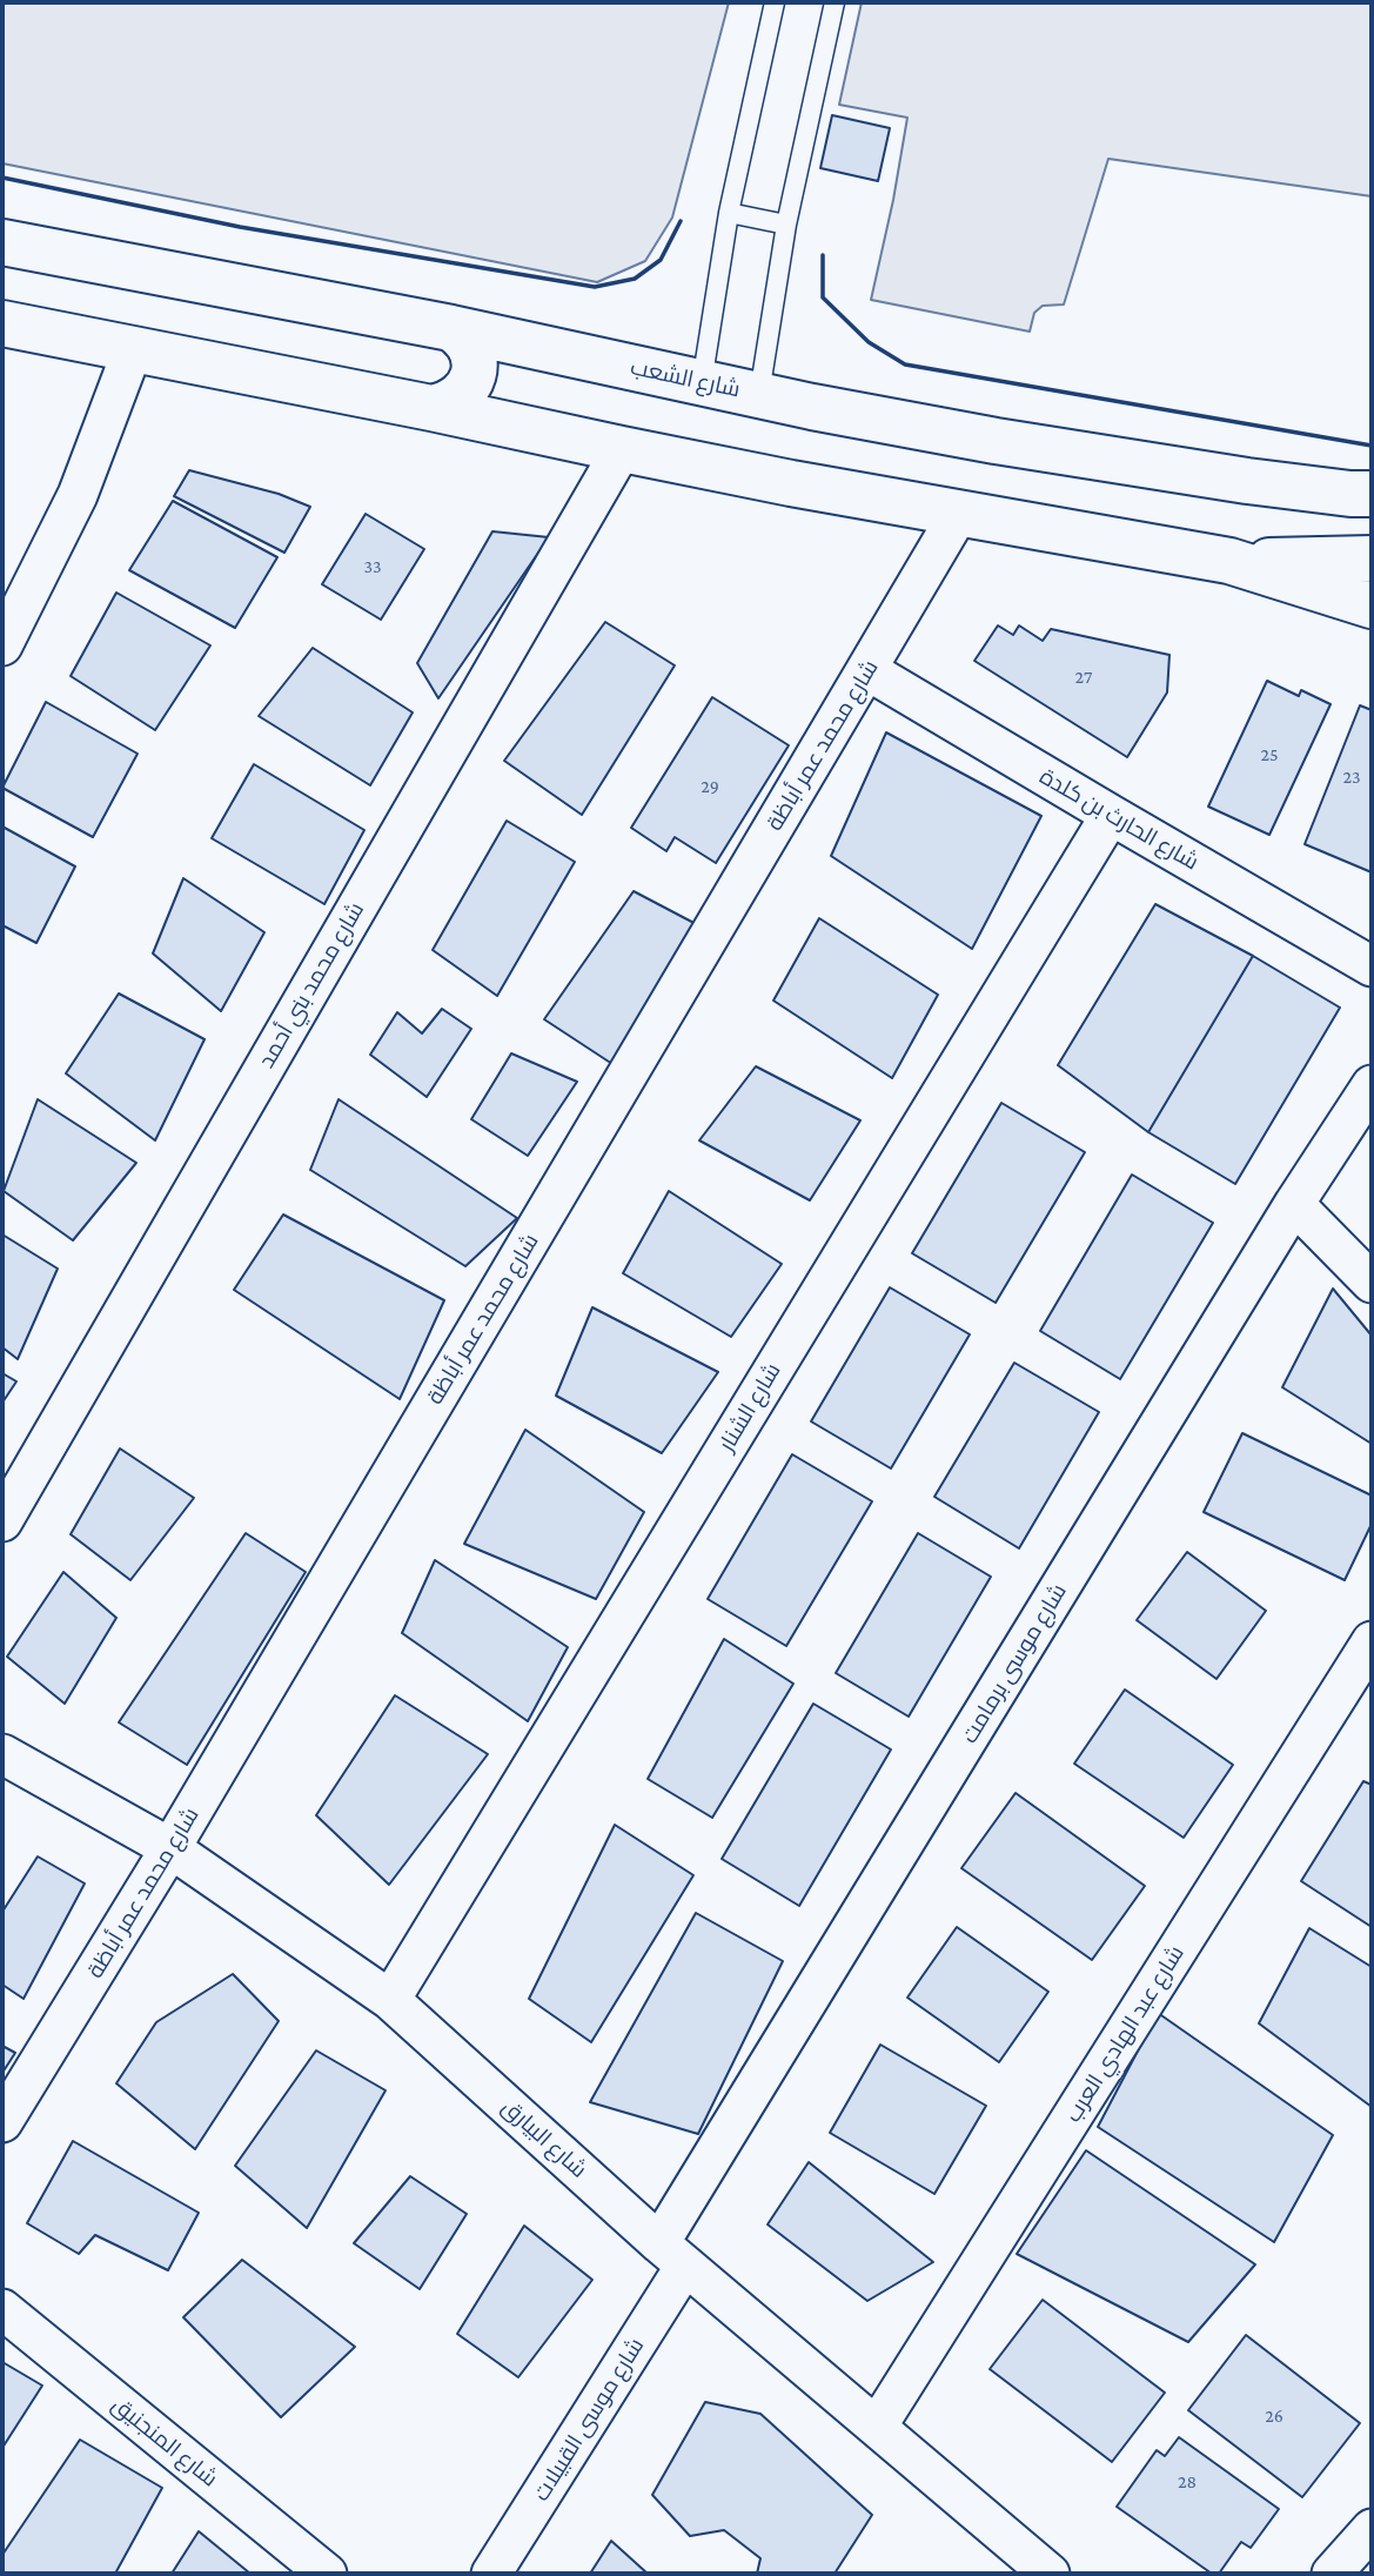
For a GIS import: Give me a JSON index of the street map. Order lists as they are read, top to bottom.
{
  "streets": {
    "street": [
      "شارع الشعب",
      "شارع محمد عمر أباظة",
      "شارع الحارث بن كلدة",
      "شارع محمد بني أحمد",
      "شارع الشنار",
      "شارع موسى برمامت",
      "شارع عبد الهادي العرب",
      "شارع البيارق",
      "شارع موسى القبيلات",
      "شارع المنجنيق"
    ]
  },
  "crossings": [
    ["شارع محمد عمر أباظة", "شارع الحارث بن كلدة"],
    ["شارع محمد عمر أباظة", "شارع البيارق"],
    ["شارع الحارث بن كلدة", "شارع الشنار"],
    ["شارع الشنار", "شارع البيارق"],
    ["شارع موسى برمامت", "شارع البيارق"],
    ["شارع موسى برمامت", "شارع موسى القبيلات"],
    ["شارع عبد الهادي العرب", "شارع البيارق"],
    ["شارع البيارق", "شارع موسى القبيلات"]
  ],
  "house_numbers": [
    "33",
    "27",
    "25",
    "23",
    "29",
    "26",
    "28"
  ]
}
